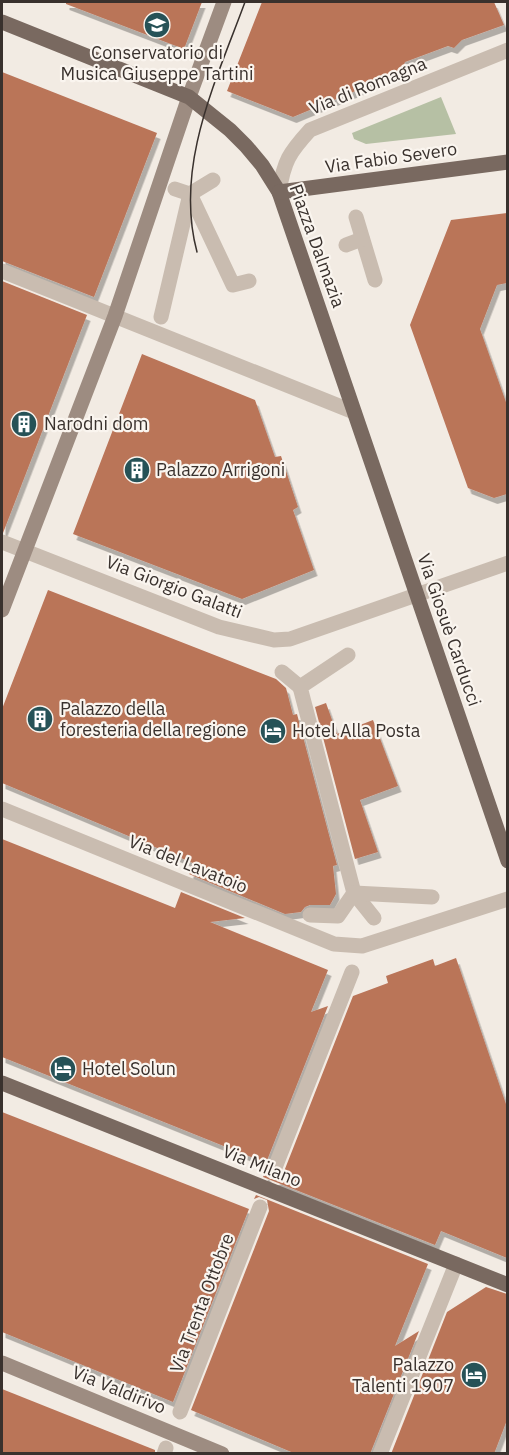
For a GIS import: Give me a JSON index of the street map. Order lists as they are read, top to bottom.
{
  "streets": {
    "main road": [
      "Via Fabio Severo",
      "Piazza Dalmazia",
      "Via Giosuè Carducci",
      "Via Milano",
      "Via Valdirivo"
    ],
    "street": [
      "Via di Romagna",
      "Via Giorgio Galatti",
      "Via del Lavatoio",
      "Via Trenta Ottobre"
    ]
  },
  "crossings": [
    ["Via di Romagna", "Via Fabio Severo"],
    ["Via di Romagna", "Piazza Dalmazia"],
    ["Via Fabio Severo", "Piazza Dalmazia"],
    ["Piazza Dalmazia", "Via Giosuè Carducci"],
    ["Via Giorgio Galatti", "Via Giosuè Carducci"]
  ],
  "places": {
    "school or university": ["Conservatorio di Musica Giuseppe Tartini"],
    "building": ["Narodni dom", "Palazzo Arrigoni", "Palazzo della foresteria della regione"],
    "hotel": ["Hotel Alla Posta", "Hotel Solun", "Palazzo Talenti 1907"]
  }
}
